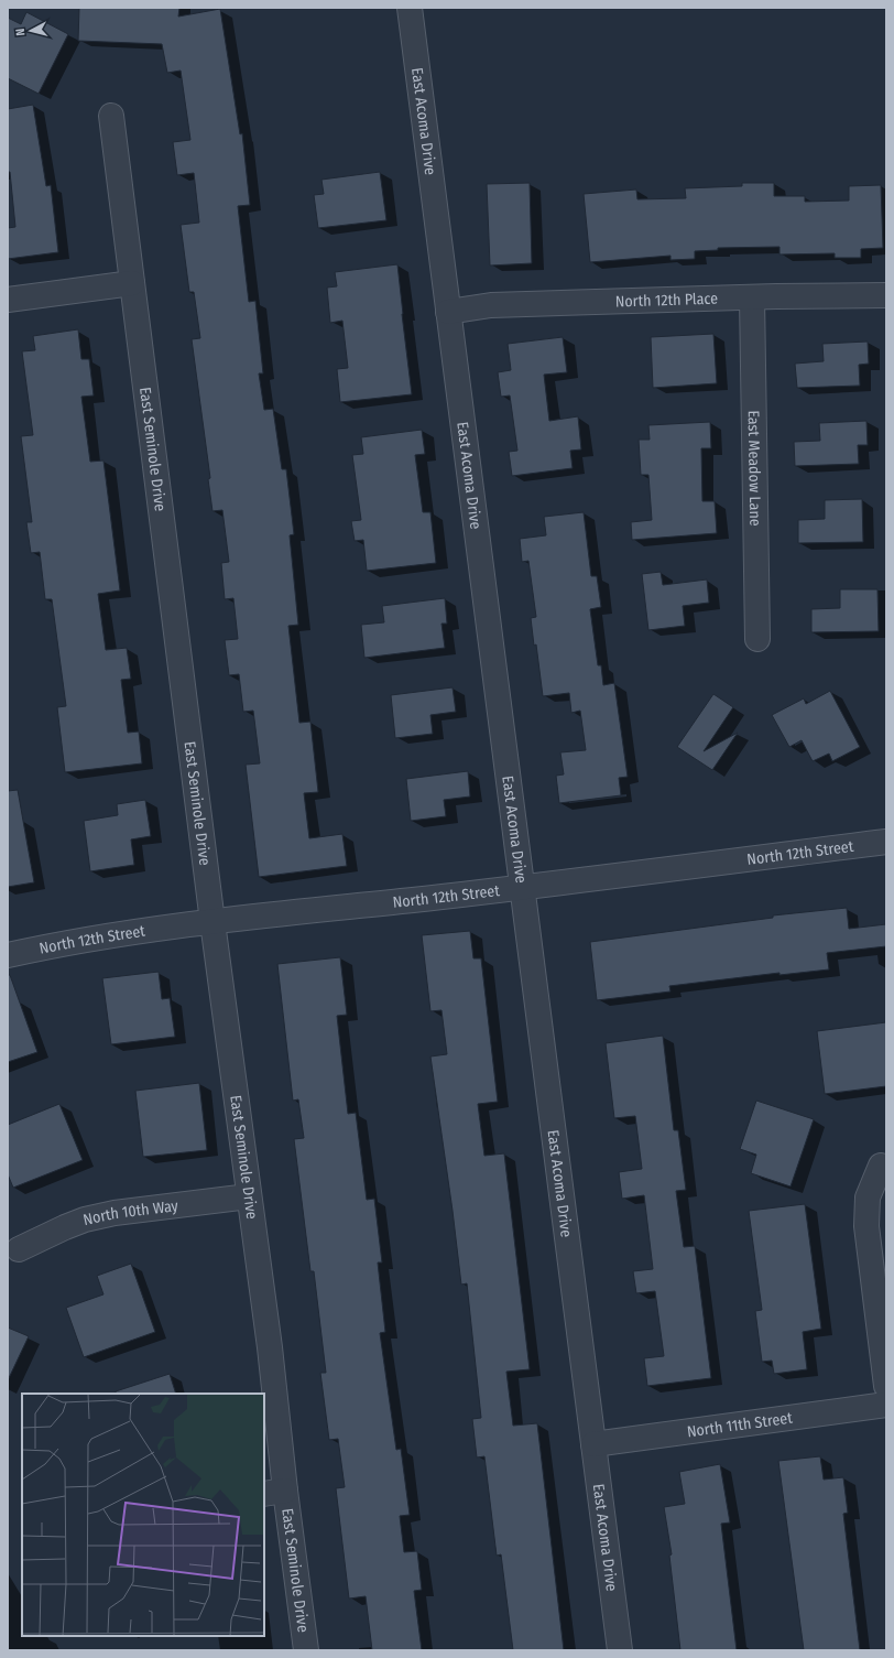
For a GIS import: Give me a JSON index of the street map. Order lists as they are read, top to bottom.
{
  "streets": {
    "street": [
      "East Acoma Drive",
      "North 12th Place",
      "East Seminole Drive",
      "East Meadow Lane",
      "North 12th Street",
      "North 10th Way",
      "North 11th Street"
    ]
  },
  "crossings": [
    ["East Acoma Drive", "North 12th Place"],
    ["East Acoma Drive", "North 12th Street"],
    ["East Acoma Drive", "North 11th Street"],
    ["North 12th Place", "East Meadow Lane"],
    ["East Seminole Drive", "North 12th Street"],
    ["East Seminole Drive", "North 10th Way"]
  ],
  "north": "left"
}
